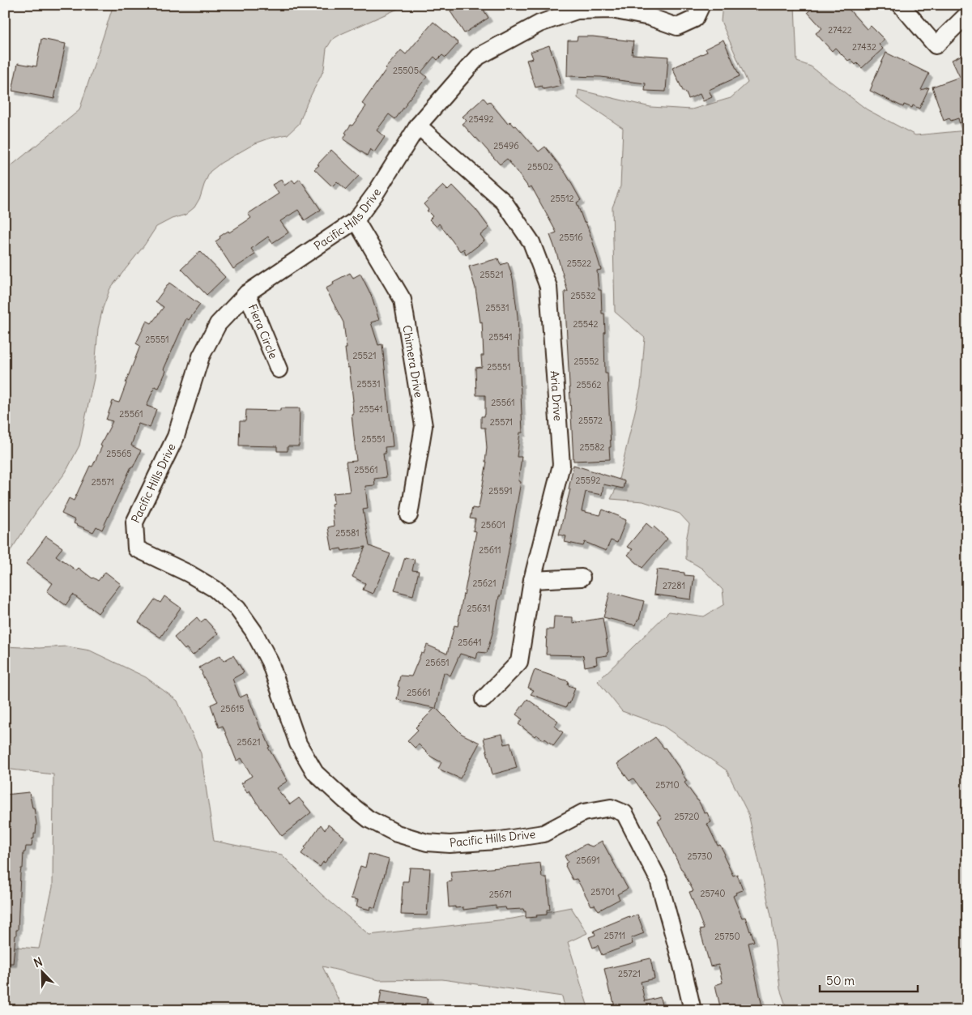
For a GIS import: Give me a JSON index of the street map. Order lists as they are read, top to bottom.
{
  "streets": {
    "street": [
      "Pacific Hills Drive",
      "Fiera Circle",
      "Chimera Drive",
      "Aria Drive"
    ]
  },
  "crossings": [
    ["Pacific Hills Drive", "Fiera Circle"],
    ["Pacific Hills Drive", "Chimera Drive"],
    ["Pacific Hills Drive", "Aria Drive"]
  ],
  "house_numbers": [
    "27422",
    "27432",
    "25505",
    "25492",
    "25496",
    "25502",
    "25512",
    "25516",
    "25522",
    "25521",
    "25532",
    "25531",
    "25542",
    "25541",
    "25551",
    "25521",
    "25552",
    "25551",
    "25531",
    "25562",
    "25561",
    "25541",
    "25561",
    "25572",
    "25571",
    "25551",
    "25582",
    "25565",
    "25561",
    "25592",
    "25571",
    "25591",
    "25601",
    "25581",
    "25611",
    "25621",
    "27281",
    "25631",
    "25641",
    "25651",
    "25661",
    "25615",
    "25621",
    "25710",
    "25720",
    "25730",
    "25691",
    "25701",
    "25740",
    "25671",
    "25711",
    "25750",
    "25721"
  ],
  "scale_bar": "50 m",
  "north": "top left"
}
